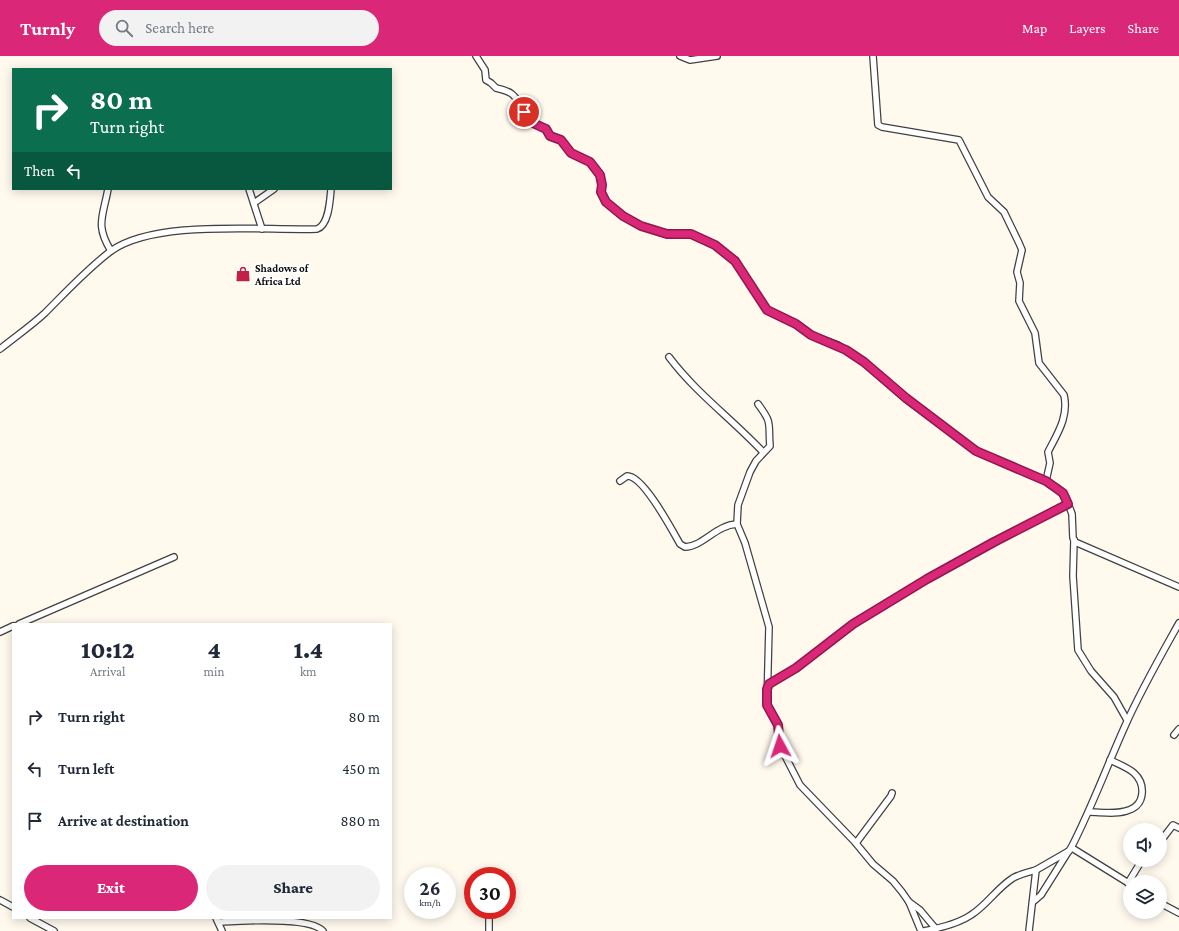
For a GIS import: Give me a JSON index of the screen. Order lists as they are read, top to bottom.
{
  "places": {
    "shop": ["Shadows of Africa Ltd"]
  },
  "page": {
    "header": "Turnly",
    "search": "Search here",
    "nav": ["Map", "Layers", "Share"],
    "turn": ["80 m", "Turn right"],
    "then": "Then",
    "eta": [
      "10:12",
      "Arrival",
      "4",
      "min",
      "1.4",
      "km"
    ],
    "list": [
      {
        "name": "Turn right",
        "value": "80 m"
      },
      {
        "name": "Turn left",
        "value": "450 m"
      },
      {
        "name": "Arrive at destination",
        "value": "880 m"
      }
    ],
    "buttons": ["Exit", "Share"],
    "speed": "26 km/h",
    "limit": "30"
  }
}
